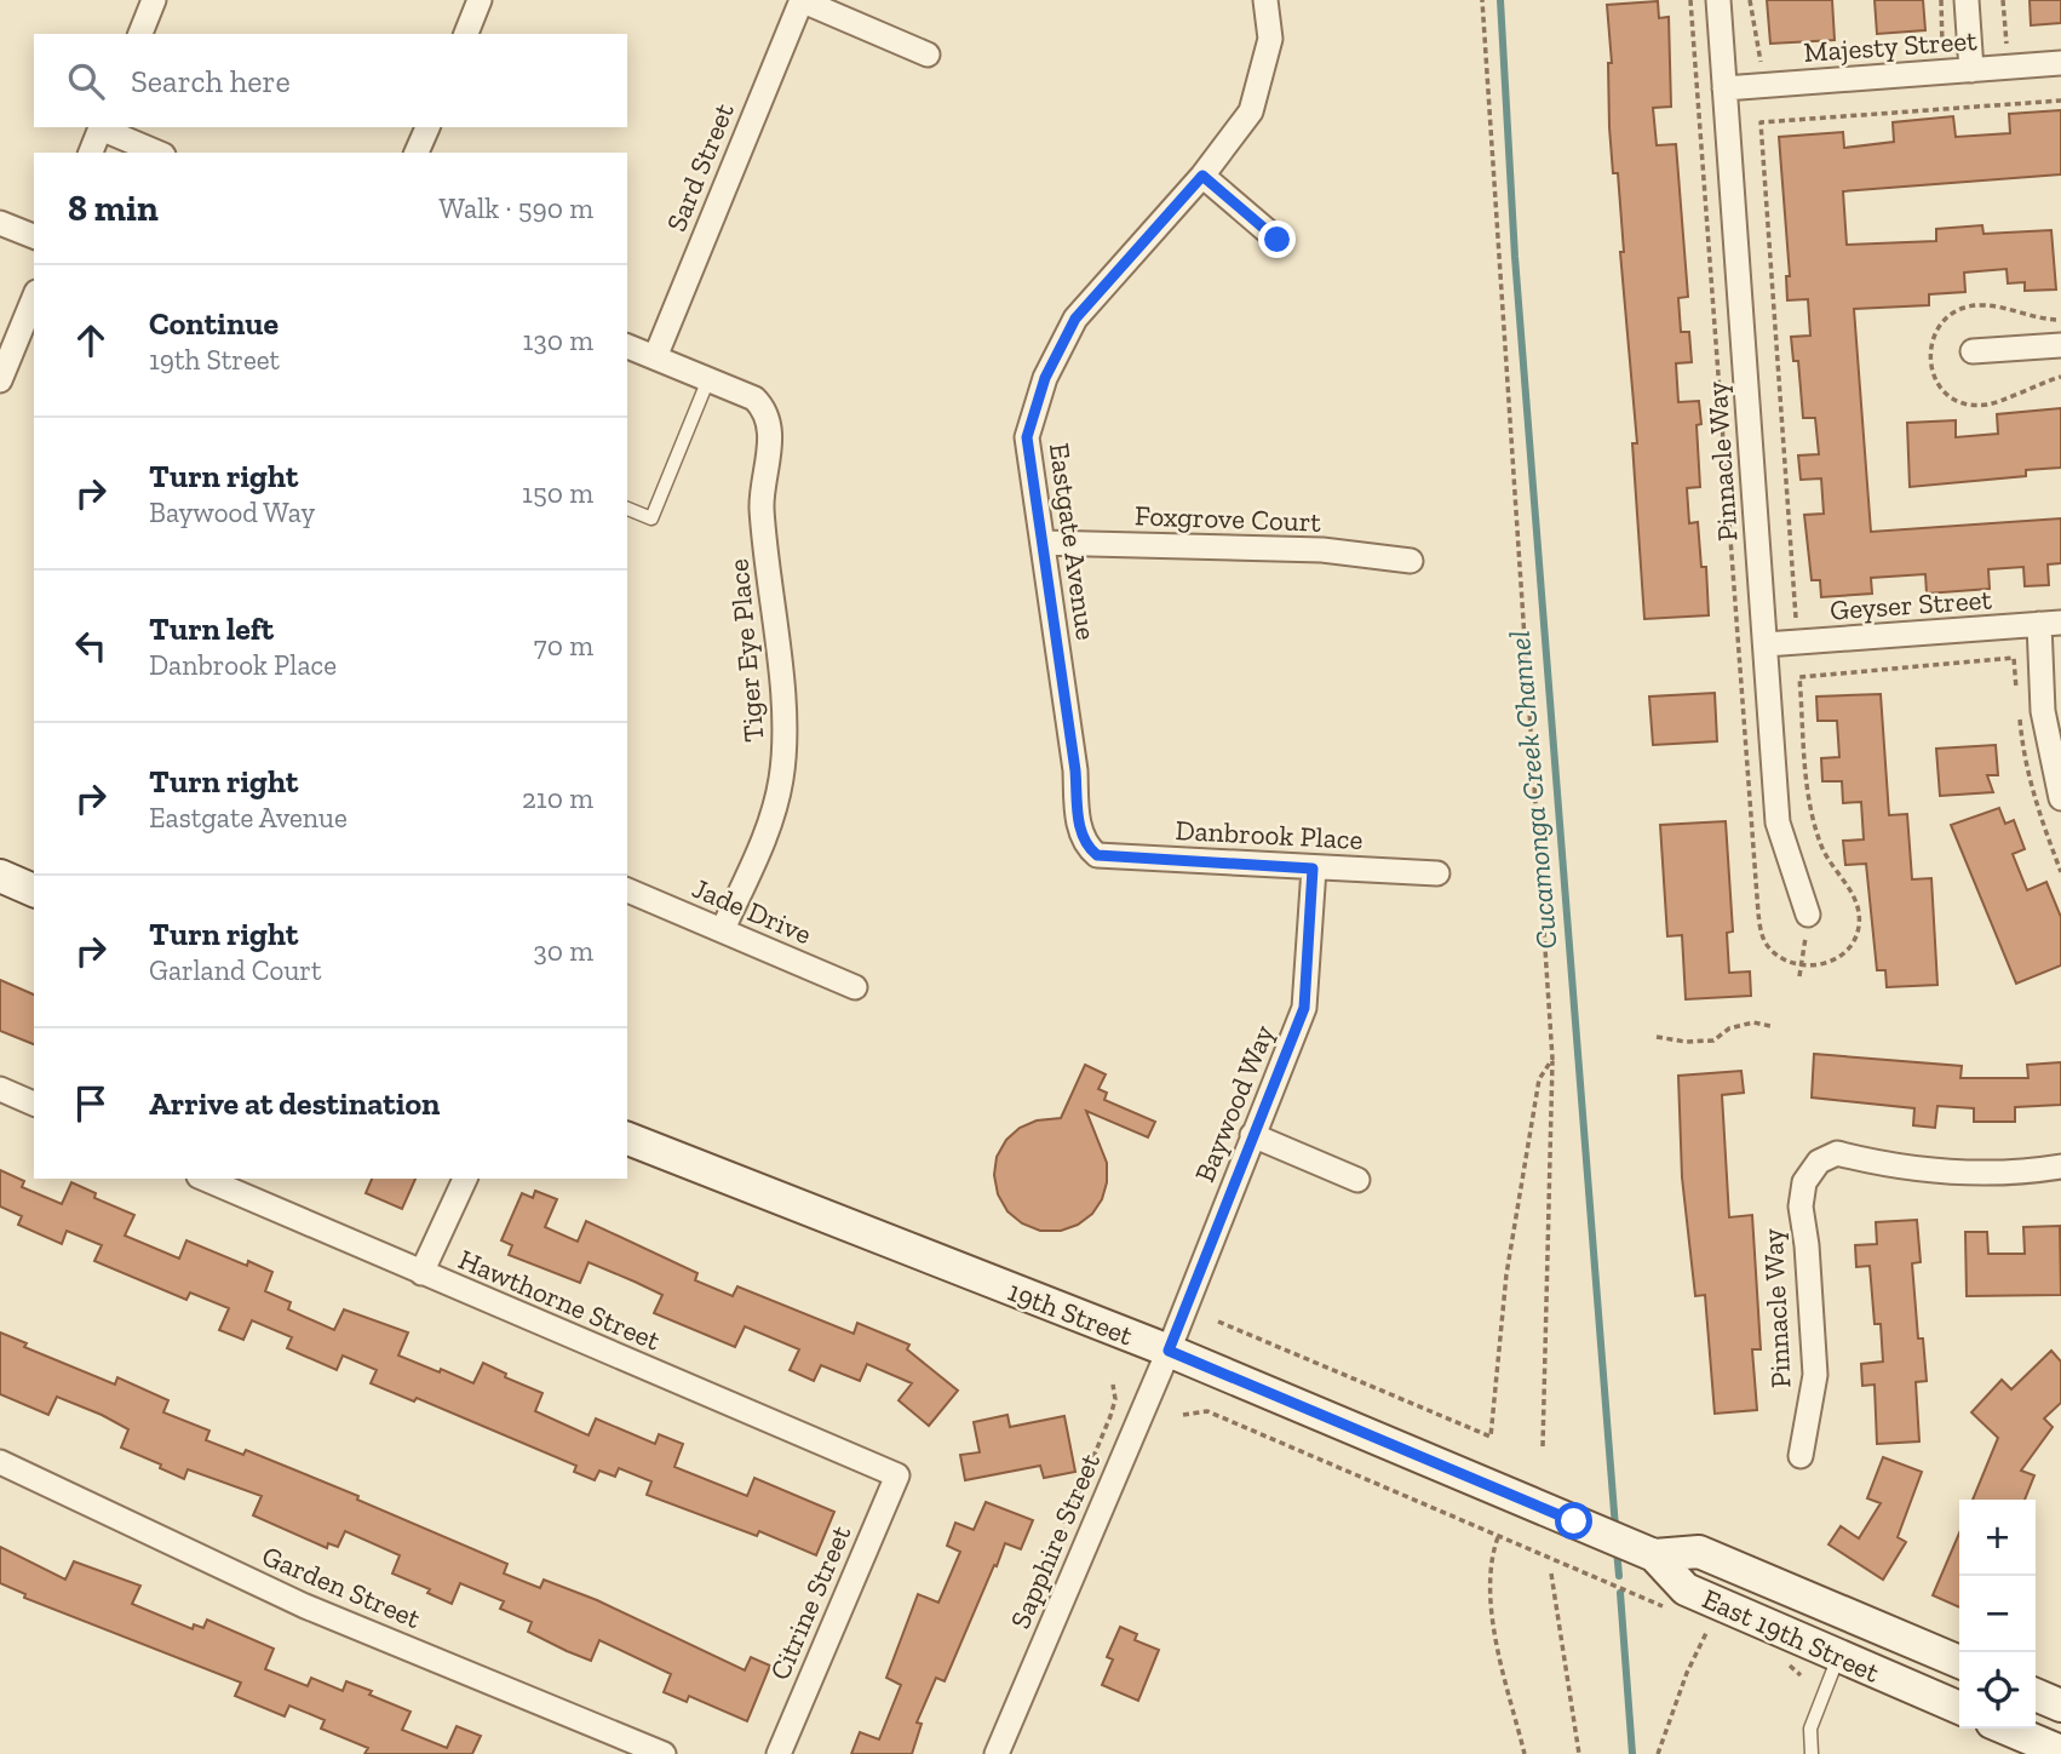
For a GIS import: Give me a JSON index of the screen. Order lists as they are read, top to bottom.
{
  "streets": {
    "main road": ["19th Street", "East 19th Street"],
    "street": [
      "Majesty Street",
      "Sard Street",
      "Pinnacle Way",
      "Foxgrove Court",
      "Eastgate Avenue",
      "Geyser Street",
      "Tiger Eye Place",
      "Danbrook Place",
      "Jade Drive",
      "Baywood Way",
      "Hawthorne Street",
      "Sapphire Street",
      "Garden Street",
      "Citrine Street"
    ]
  },
  "crossings": [
    ["Majesty Street", "Pinnacle Way"],
    ["Pinnacle Way", "Geyser Street"],
    ["Foxgrove Court", "Eastgate Avenue"],
    ["Eastgate Avenue", "Danbrook Place"],
    ["Tiger Eye Place", "Jade Drive"],
    ["Danbrook Place", "Baywood Way"],
    ["Baywood Way", "19th Street"],
    ["Baywood Way", "Sapphire Street"],
    ["Hawthorne Street", "Citrine Street"],
    ["19th Street", "Sapphire Street"],
    ["19th Street", "East 19th Street"]
  ],
  "water": ["Cucamonga Creek Channel"],
  "page": {
    "search": "Search here",
    "heading": ["8 min", "Walk · 590 m"],
    "list": [
      ["Continue", "19th Street", "130 m"],
      ["Turn right", "Baywood Way", "150 m"],
      ["Turn left", "Danbrook Place", "70 m"],
      ["Turn right", "Eastgate Avenue", "210 m"],
      ["Turn right", "Garland Court", "30 m"],
      "Arrive at destination"
    ],
    "map_buttons": ["+", "−"]
  }
}
